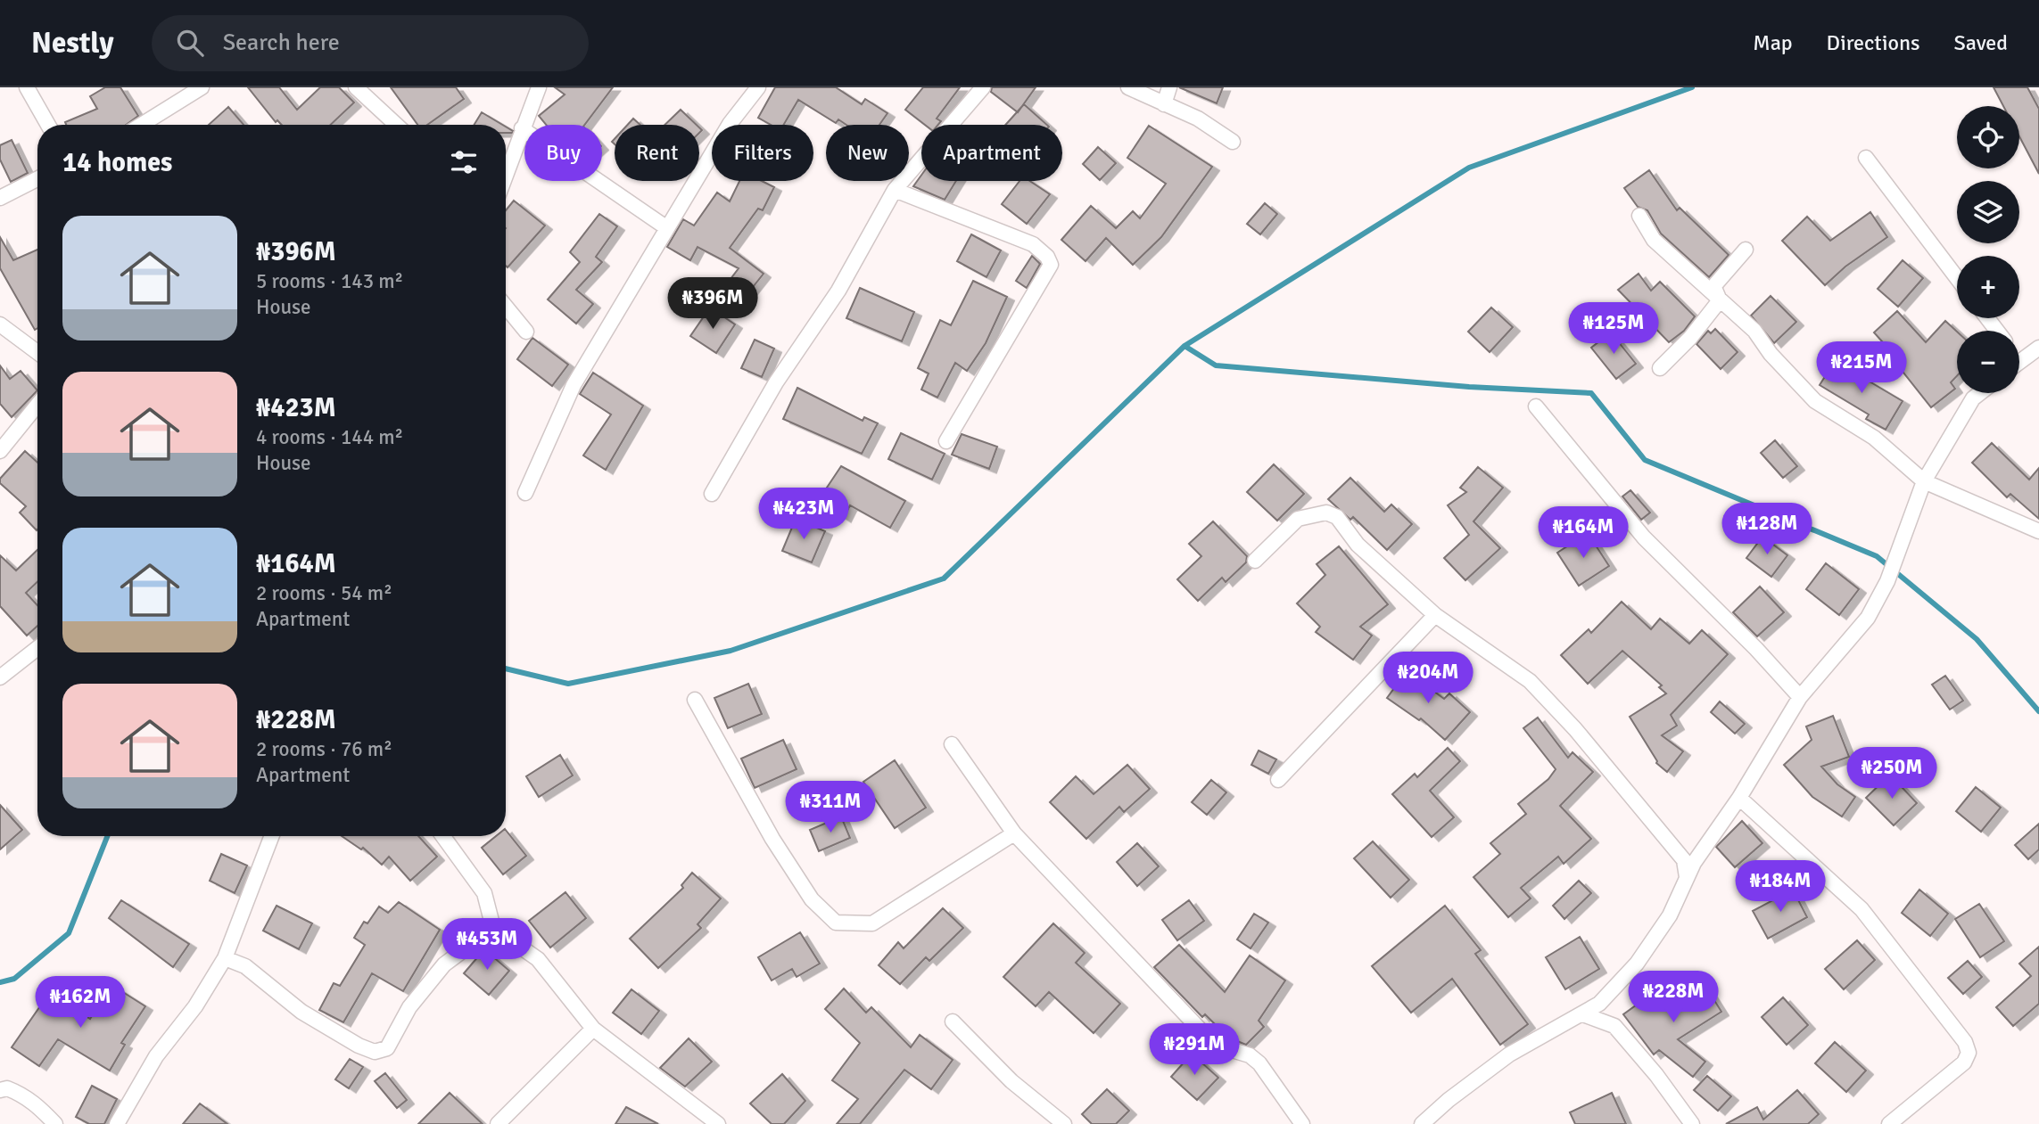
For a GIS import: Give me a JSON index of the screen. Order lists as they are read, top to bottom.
{
  "page": {
    "header": "Nestly",
    "search": "Search here",
    "nav": ["Map", "Directions", "Saved"],
    "map_buttons": ["+", "−"],
    "chip": [
      "Buy",
      "Rent",
      "Filters",
      "New",
      "Apartment"
    ],
    "heading": "14 homes",
    "list": [
      {
        "name": "₦396M",
        "note": "5 rooms · 143 m² · House"
      },
      {
        "name": "₦423M",
        "note": "4 rooms · 144 m² · House"
      },
      {
        "name": "₦164M",
        "note": "2 rooms · 54 m² · Apartment"
      },
      {
        "name": "₦228M",
        "note": "2 rooms · 76 m² · Apartment"
      }
    ],
    "price": [
      "₦396M",
      "₦125M",
      "₦215M",
      "₦423M",
      "₦128M",
      "₦164M",
      "₦204M",
      "₦250M",
      "₦311M",
      "₦184M",
      "₦453M",
      "₦228M",
      "₦162M",
      "₦291M"
    ]
  }
}
